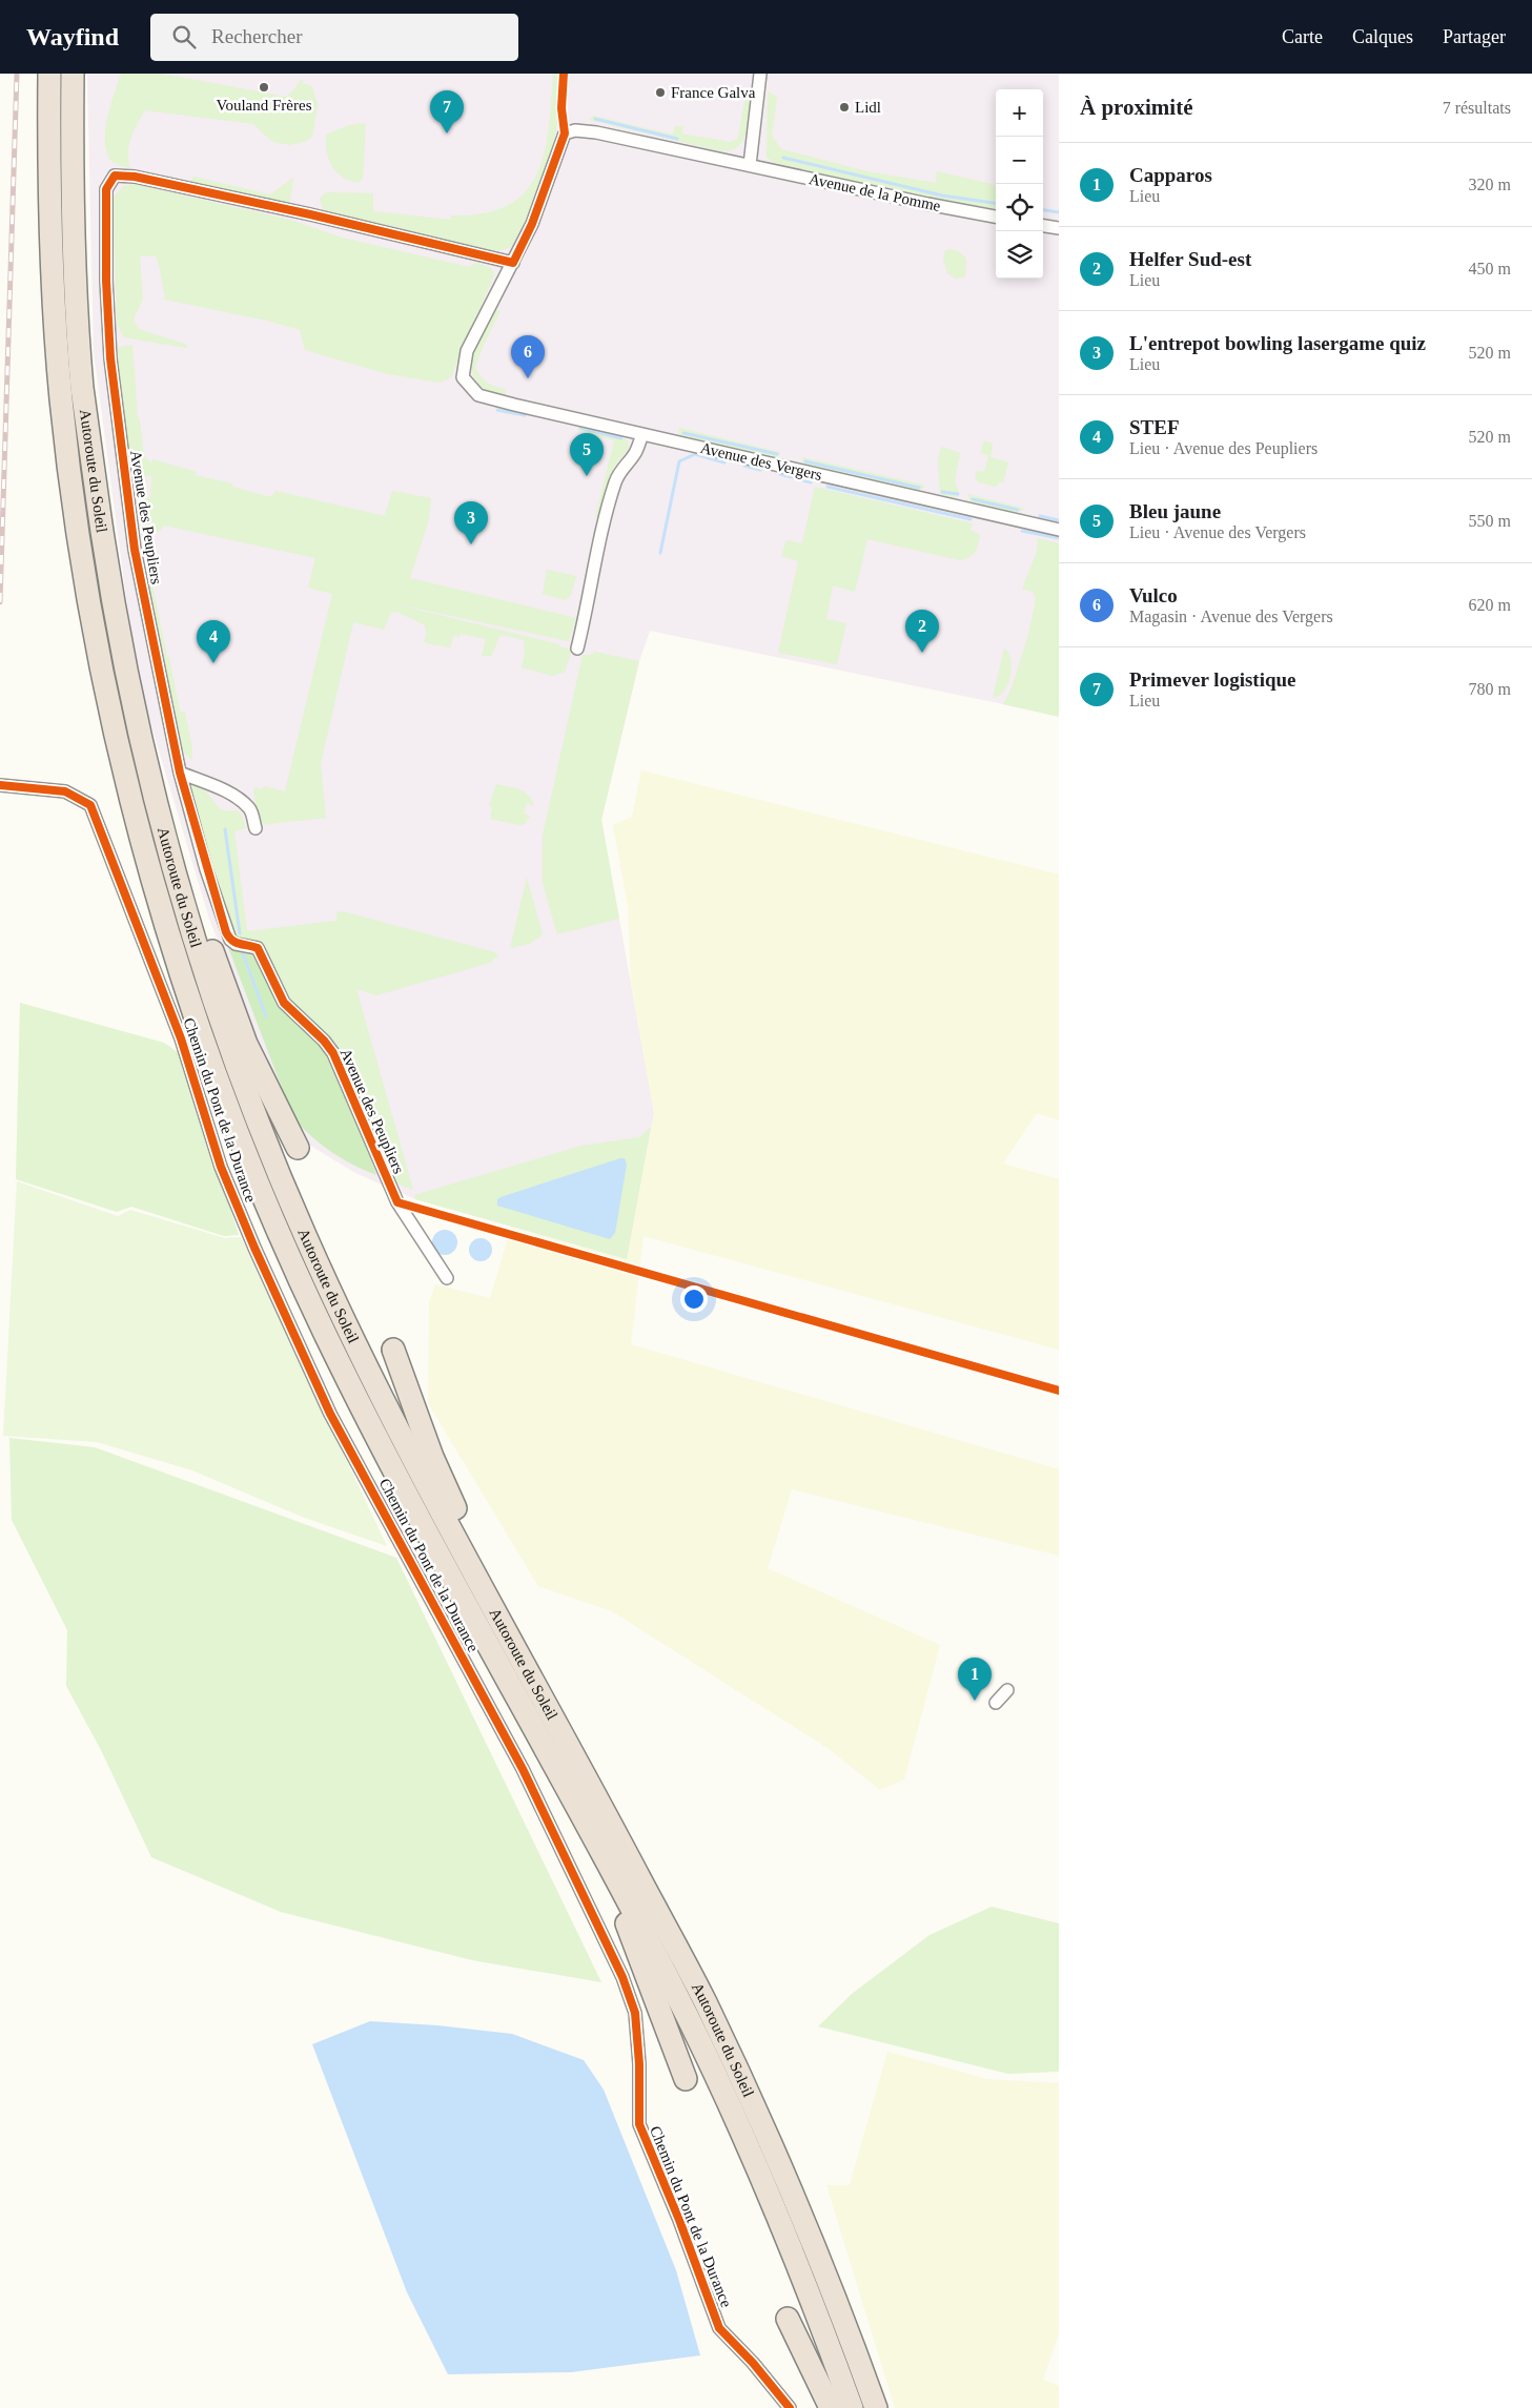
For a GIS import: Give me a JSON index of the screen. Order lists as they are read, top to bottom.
{
  "streets": {
    "highway": ["Autoroute du Soleil"],
    "street": [
      "Avenue de la Pomme",
      "Avenue des Vergers",
      "Avenue des Peupliers",
      "Chemin du Pont de la Durance"
    ]
  },
  "crossings": [
    ["Avenue de la Pomme", "Avenue des Vergers"],
    ["Avenue de la Pomme", "Avenue des Peupliers"],
    ["Avenue des Vergers", "Avenue des Peupliers"]
  ],
  "places": ["Vouland Frères", "France Galva", "Lidl"],
  "page": {
    "header": "Wayfind",
    "search": "Rechercher",
    "nav": ["Carte", "Calques", "Partager"],
    "heading": ["À proximité", "7 résultats"],
    "map_buttons": ["+", "−"],
    "pins": [
      "7",
      "6",
      "5",
      "3",
      "2",
      "4",
      "1"
    ],
    "list": [
      {
        "mark": "1",
        "name": "Capparos",
        "note": "Lieu",
        "value": "320 m"
      },
      {
        "mark": "2",
        "name": "Helfer Sud-est",
        "note": "Lieu",
        "value": "450 m"
      },
      {
        "mark": "3",
        "name": "L'entrepot bowling lasergame quiz",
        "note": "Lieu",
        "value": "520 m"
      },
      {
        "mark": "4",
        "name": "STEF",
        "note": "Lieu · Avenue des Peupliers",
        "value": "520 m"
      },
      {
        "mark": "5",
        "name": "Bleu jaune",
        "note": "Lieu · Avenue des Vergers",
        "value": "550 m"
      },
      {
        "mark": "6",
        "name": "Vulco",
        "note": "Magasin · Avenue des Vergers",
        "value": "620 m"
      },
      {
        "mark": "7",
        "name": "Primever logistique",
        "note": "Lieu",
        "value": "780 m"
      }
    ]
  }
}
